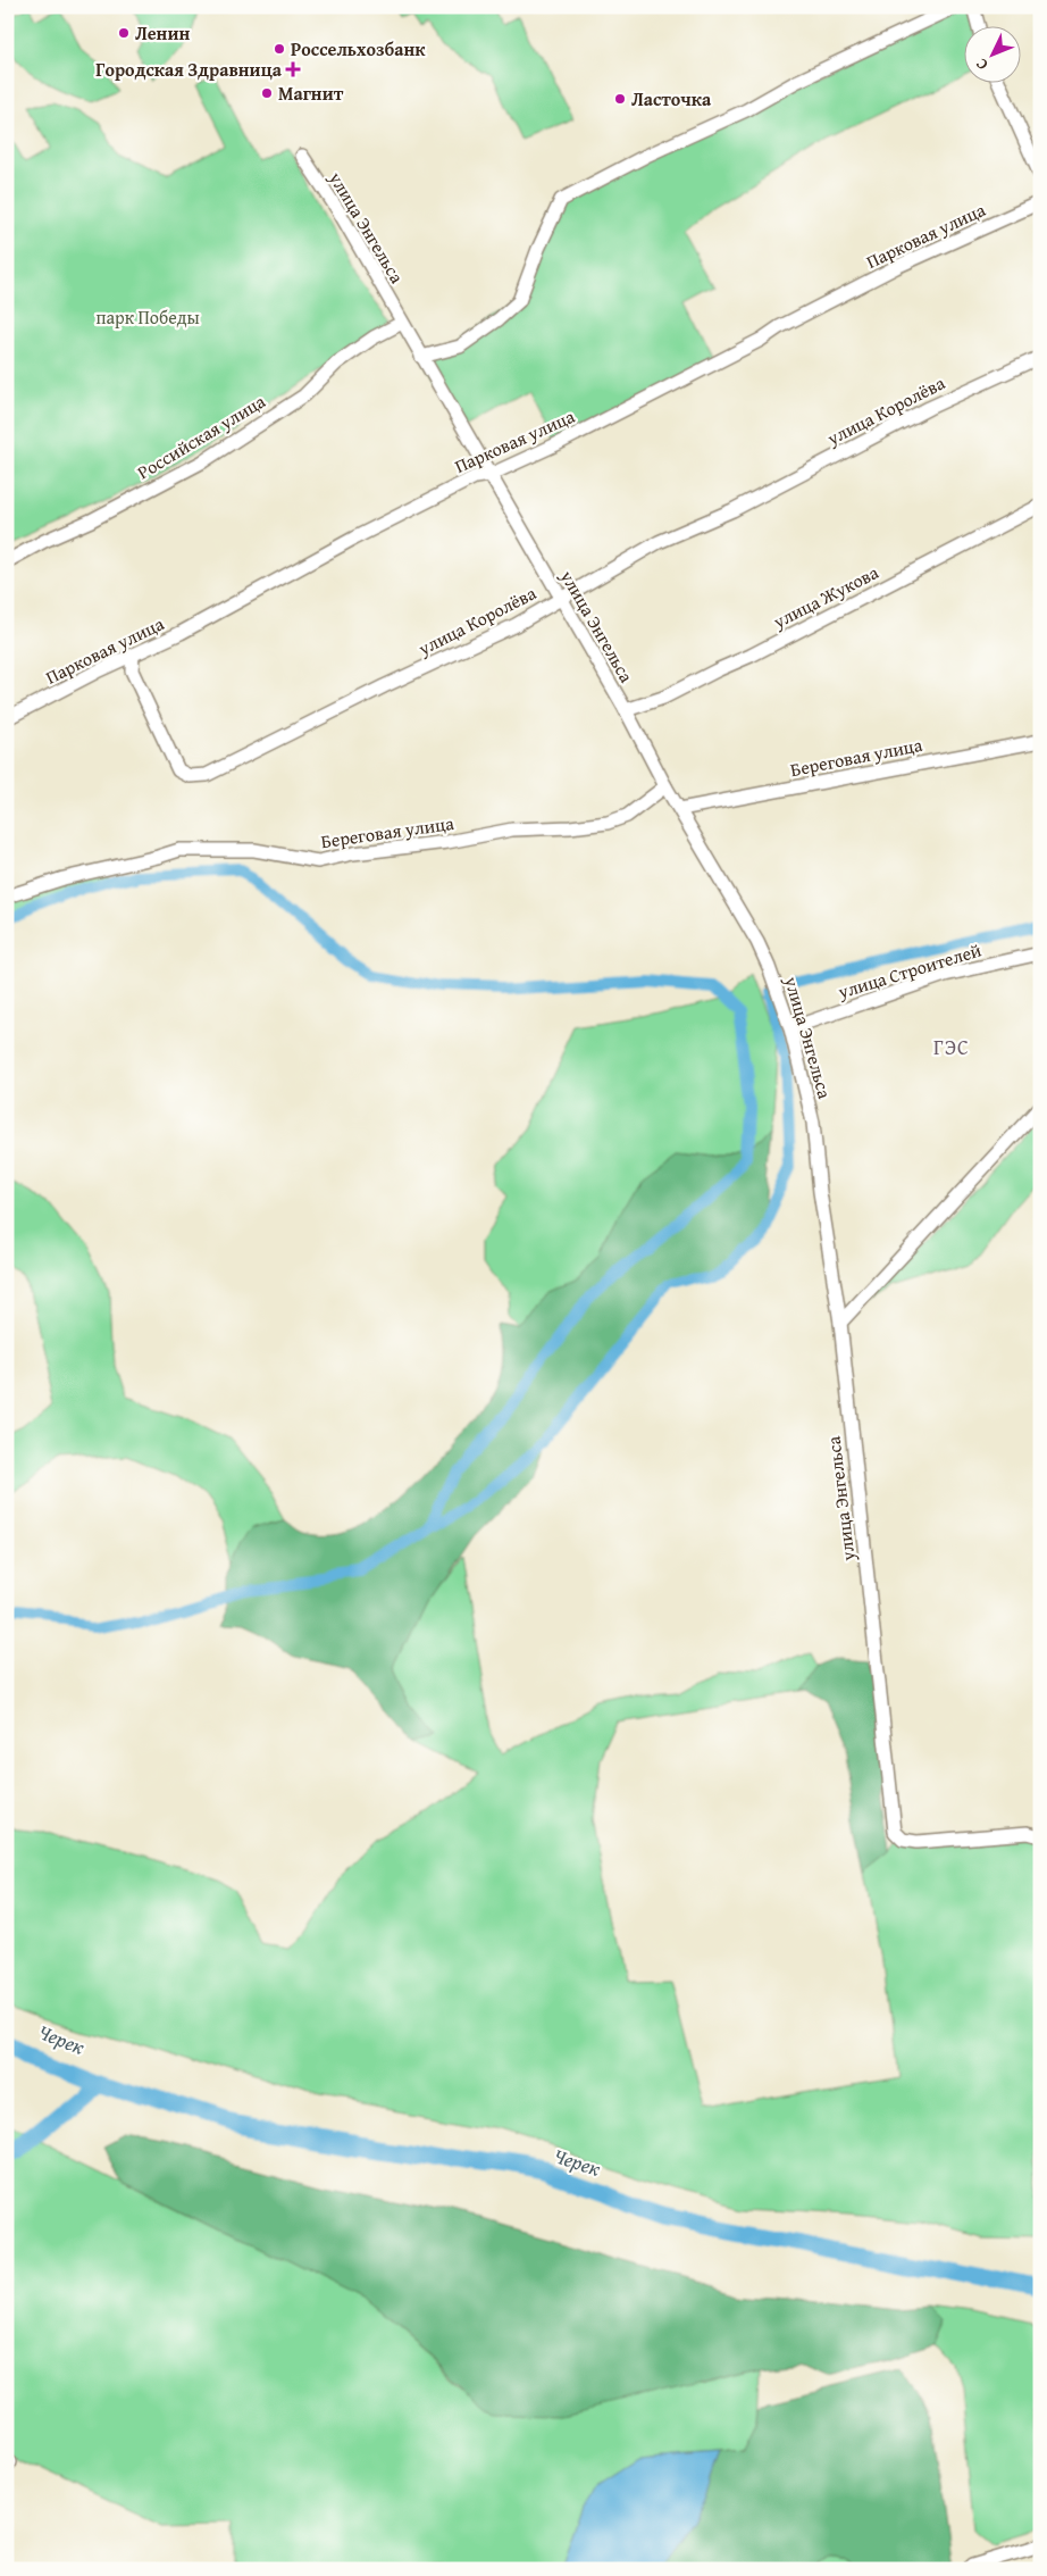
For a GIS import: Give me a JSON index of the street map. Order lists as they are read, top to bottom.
{
  "streets": {
    "street": [
      "улица Энгельса",
      "Парковая улица",
      "улица Королёва",
      "Российская улица",
      "улица Жукова",
      "Береговая улица",
      "улица Строителей"
    ]
  },
  "crossings": [
    ["улица Энгельса", "Парковая улица"],
    ["улица Энгельса", "улица Королёва"],
    ["улица Энгельса", "Российская улица"],
    ["улица Энгельса", "улица Жукова"],
    ["улица Энгельса", "Береговая улица"],
    ["улица Энгельса", "улица Строителей"]
  ],
  "districts": ["ГЭС"],
  "water": ["Черек"],
  "parks": ["парк Победы"],
  "places": {
    "other": [
      "Ленин",
      "Россельхозбанк",
      "Магнит",
      "Ласточка"
    ],
    "health": ["Городская Здравница"]
  },
  "north": "bottom left"
}
